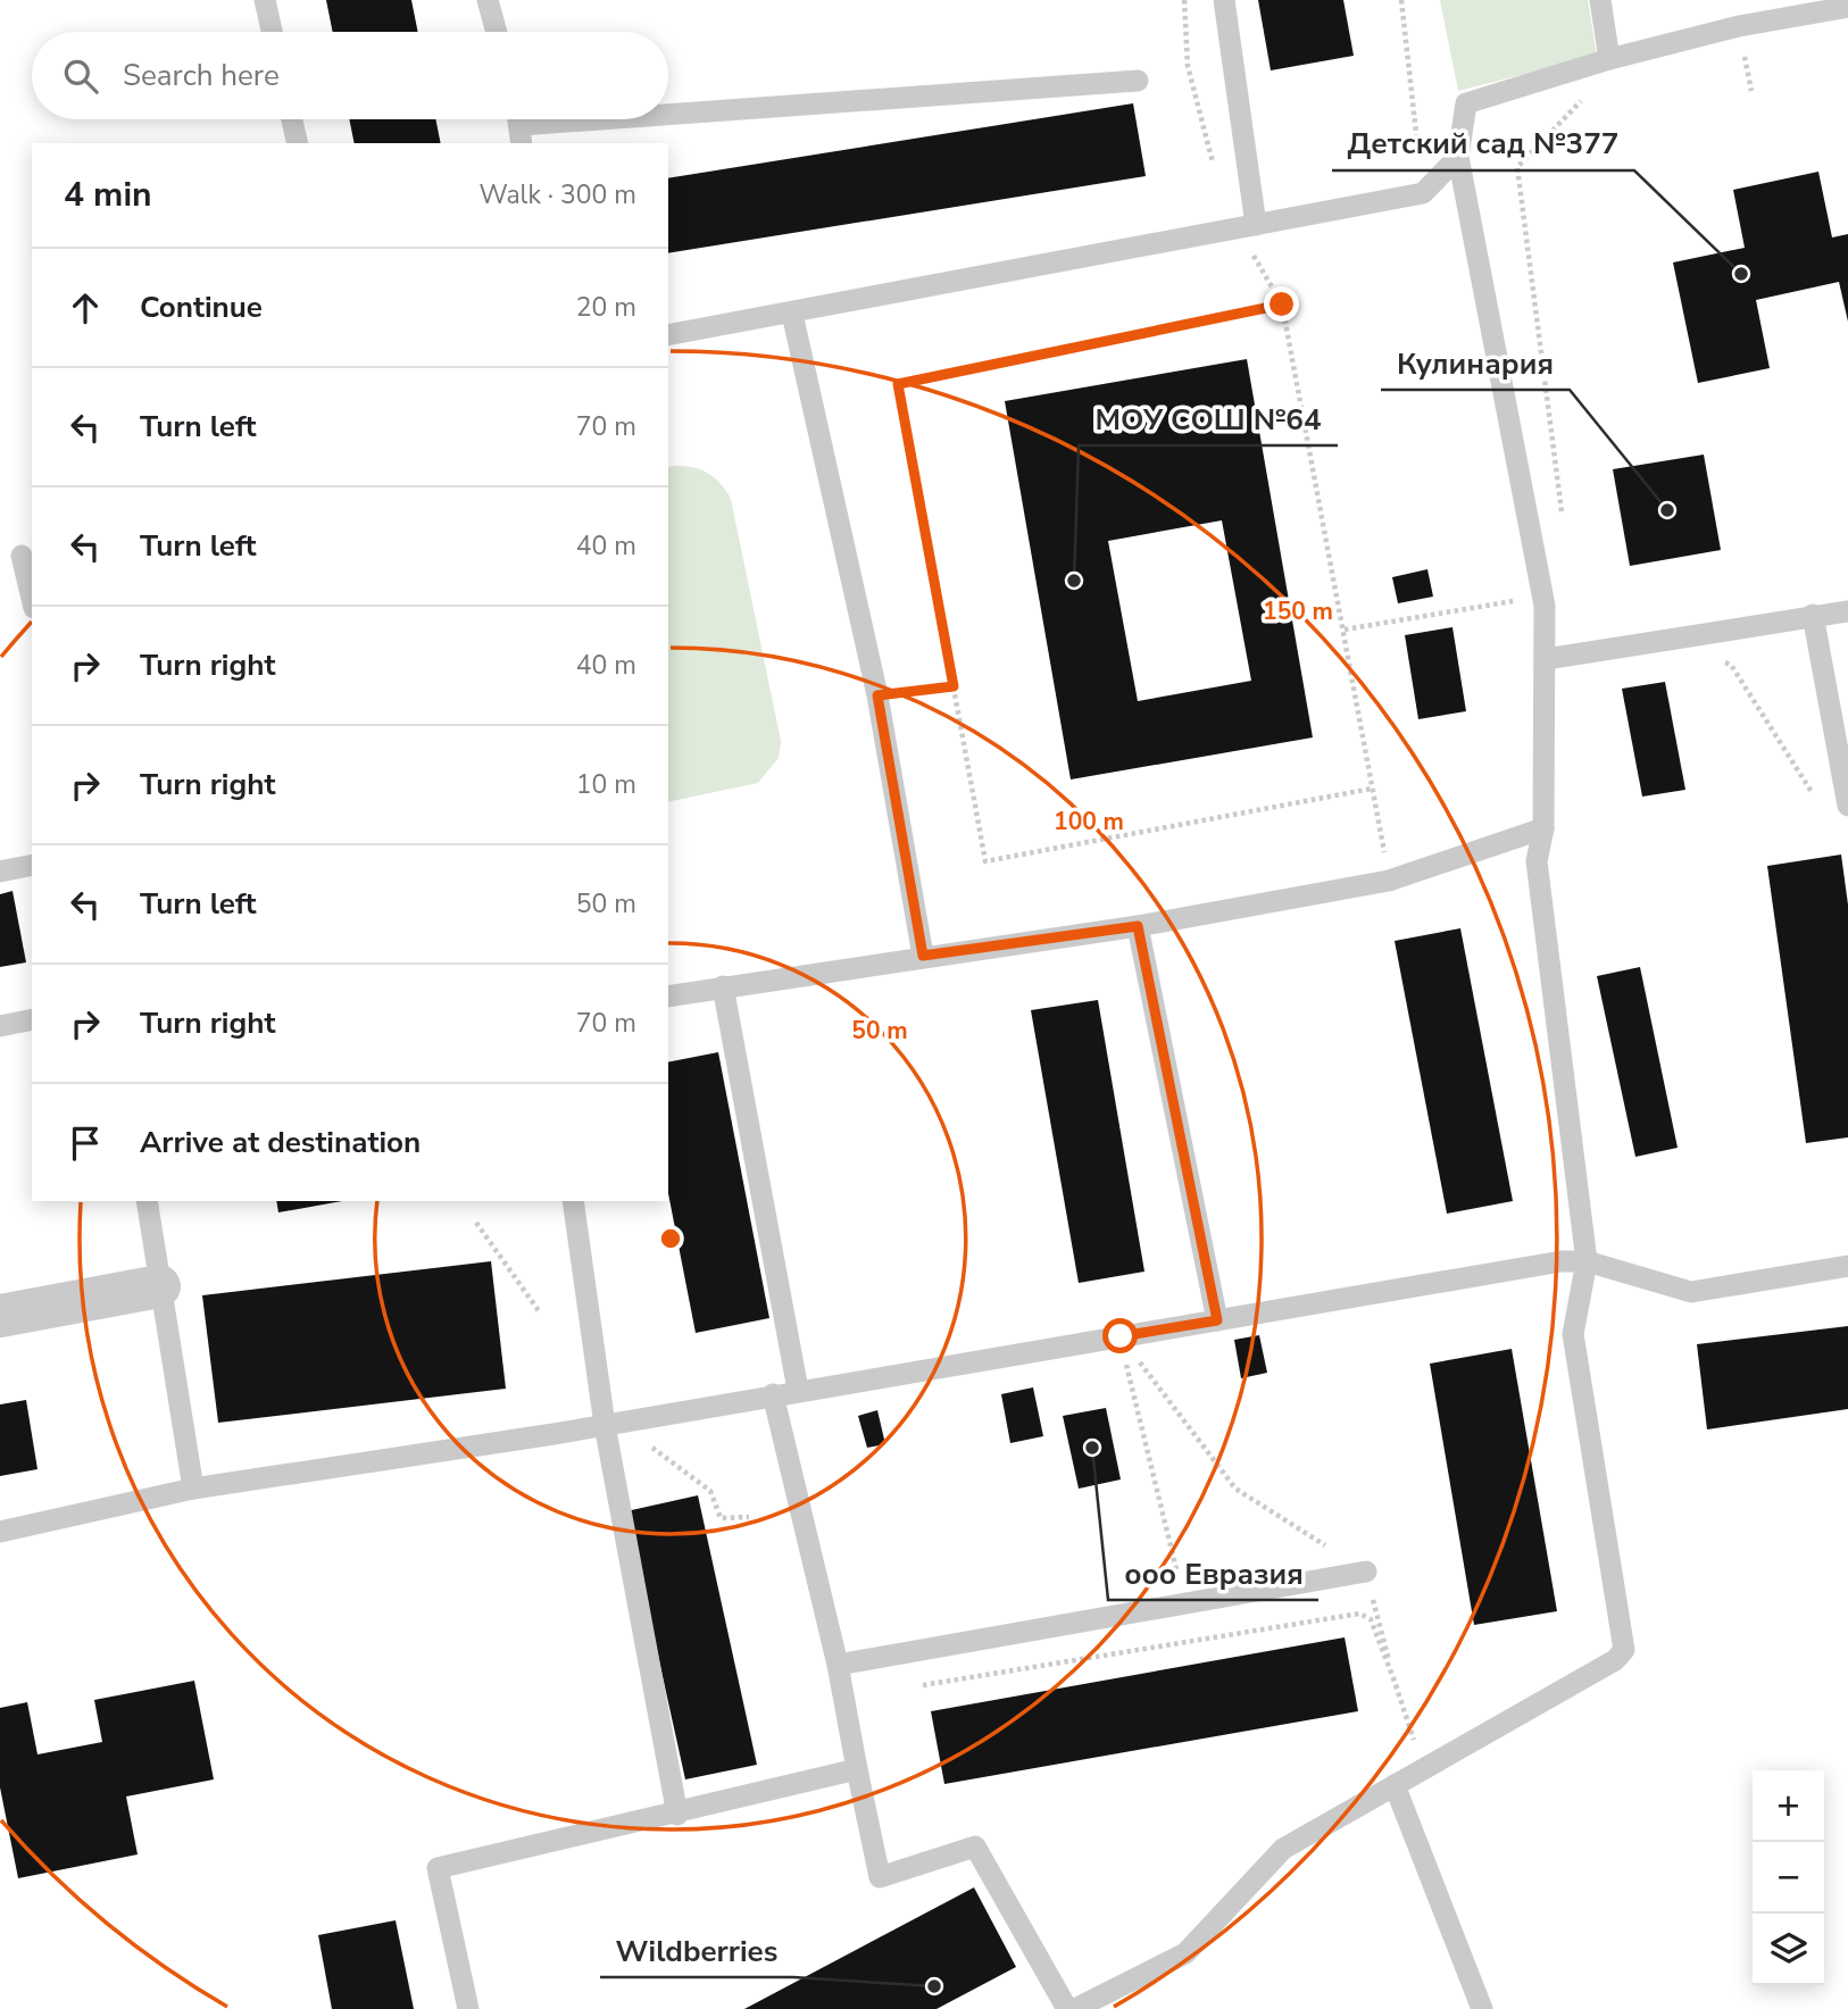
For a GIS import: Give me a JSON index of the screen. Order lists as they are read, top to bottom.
{
  "places": [
    "Детский сад №377",
    "Кулинария",
    "МОУ СОШ №64",
    "ооо Евразия",
    "Wildberries"
  ],
  "page": {
    "search": "Search here",
    "heading": ["4 min", "Walk · 300 m"],
    "list": [
      ["Continue", "20 m"],
      ["Turn left", "70 m"],
      ["Turn left", "40 m"],
      ["Turn right", "40 m"],
      ["Turn right", "10 m"],
      ["Turn left", "50 m"],
      ["Turn right", "70 m"],
      "Arrive at destination"
    ],
    "map_buttons": ["+", "−"]
  },
  "rings": ["150 m", "100 m", "50 m"]
}
